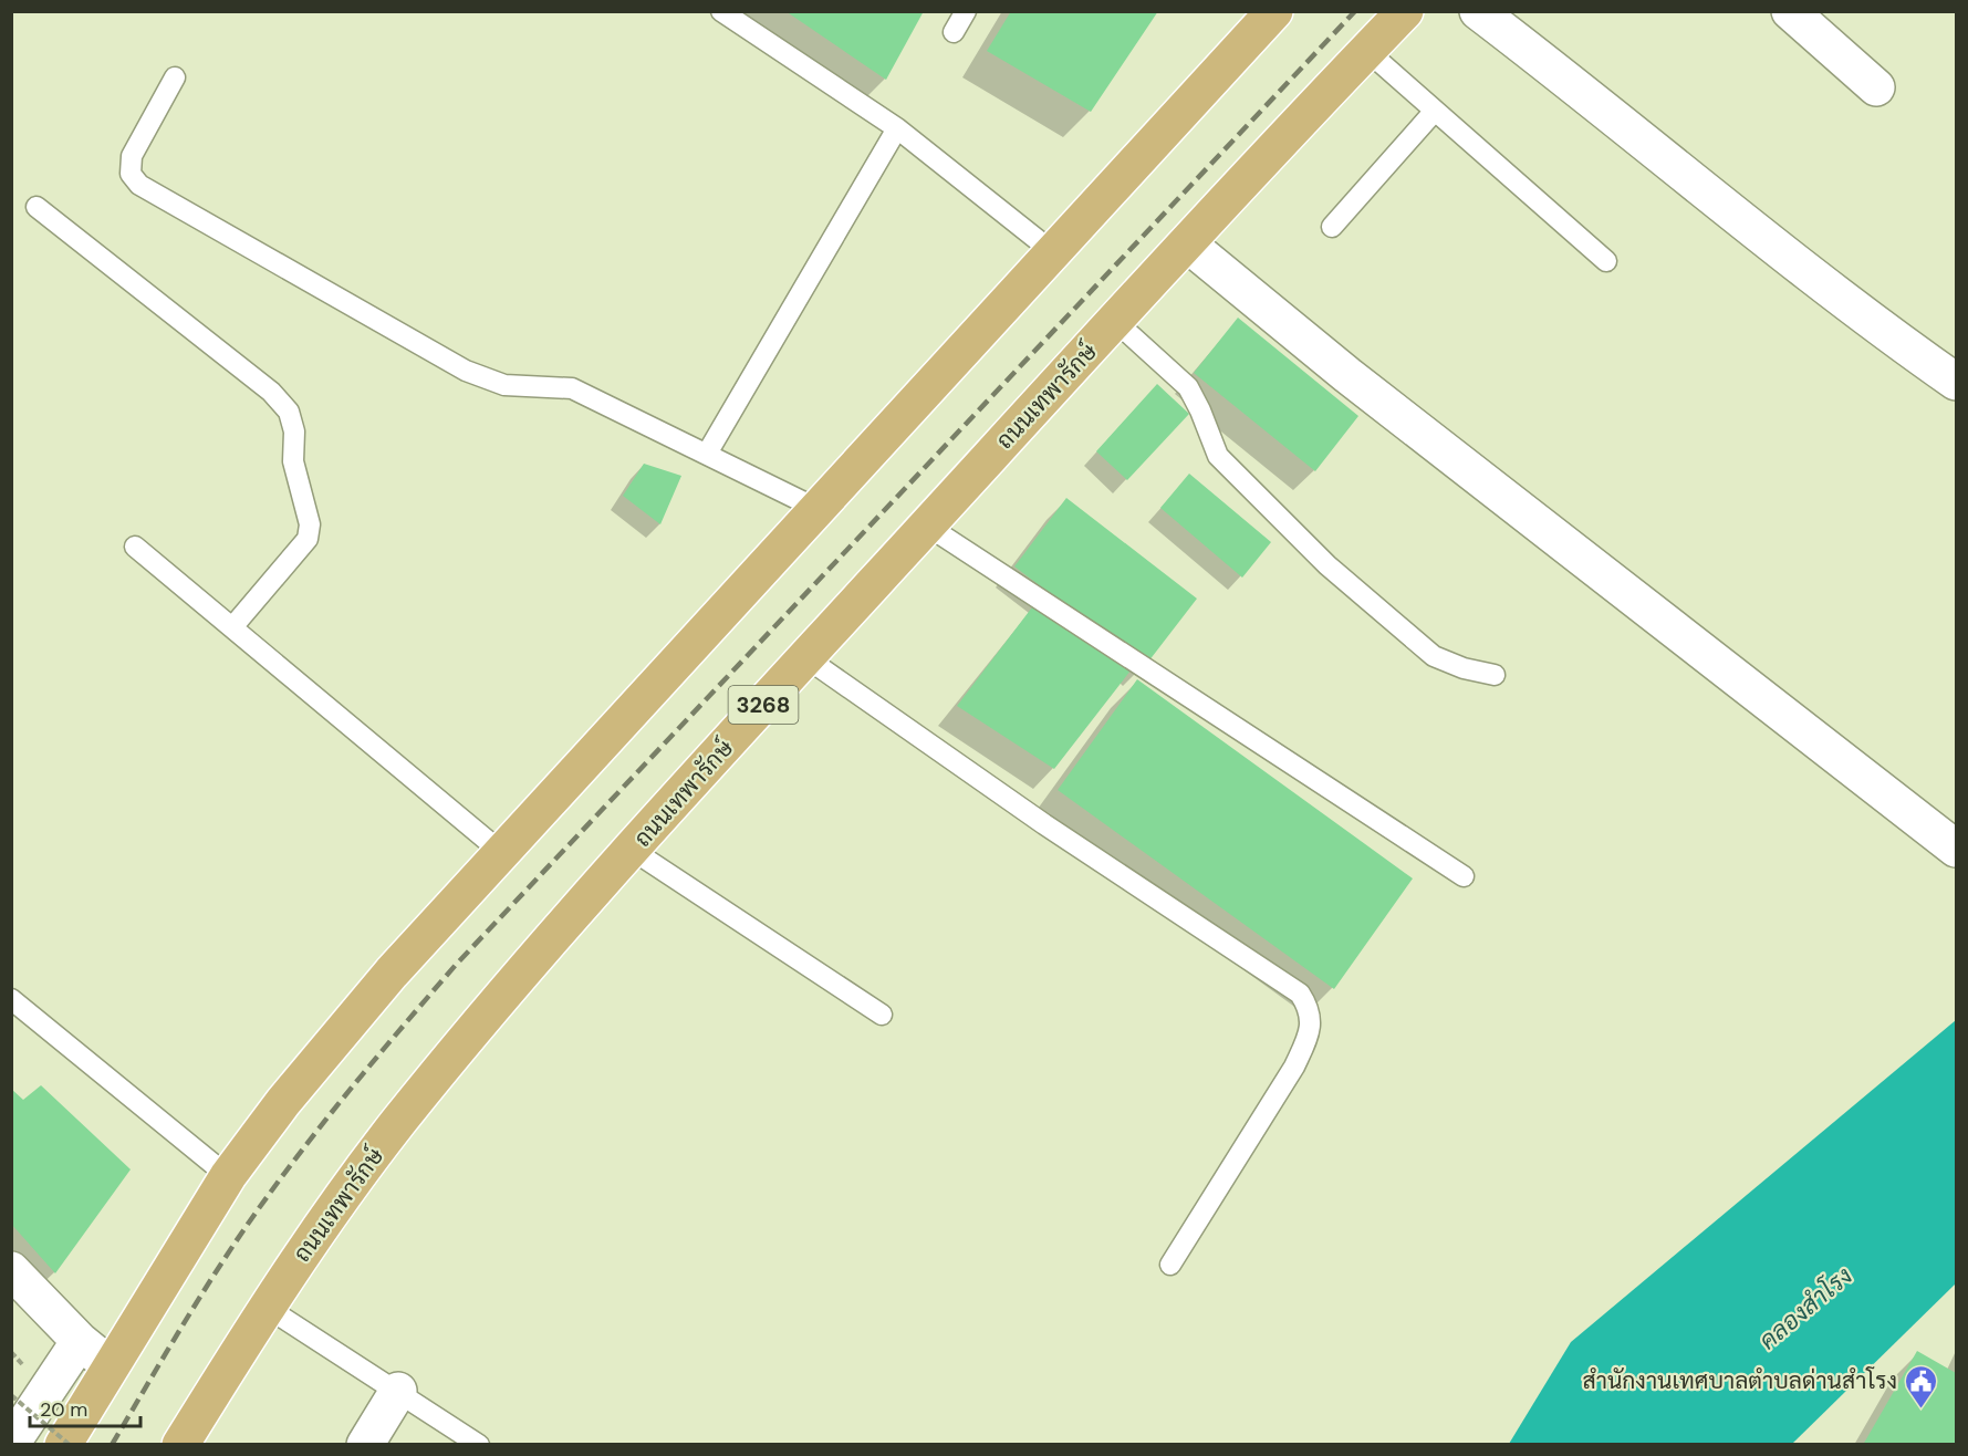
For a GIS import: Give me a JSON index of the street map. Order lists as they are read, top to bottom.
{
  "streets": {
    "main road": ["ถนนเทพารักษ์", "3268"]
  },
  "water": ["คลองสำโรง"],
  "places": {
    "public building": ["สำนักงานเทศบาลตำบลด่านสำโรง"]
  },
  "scale_bar": "20 m"
}
